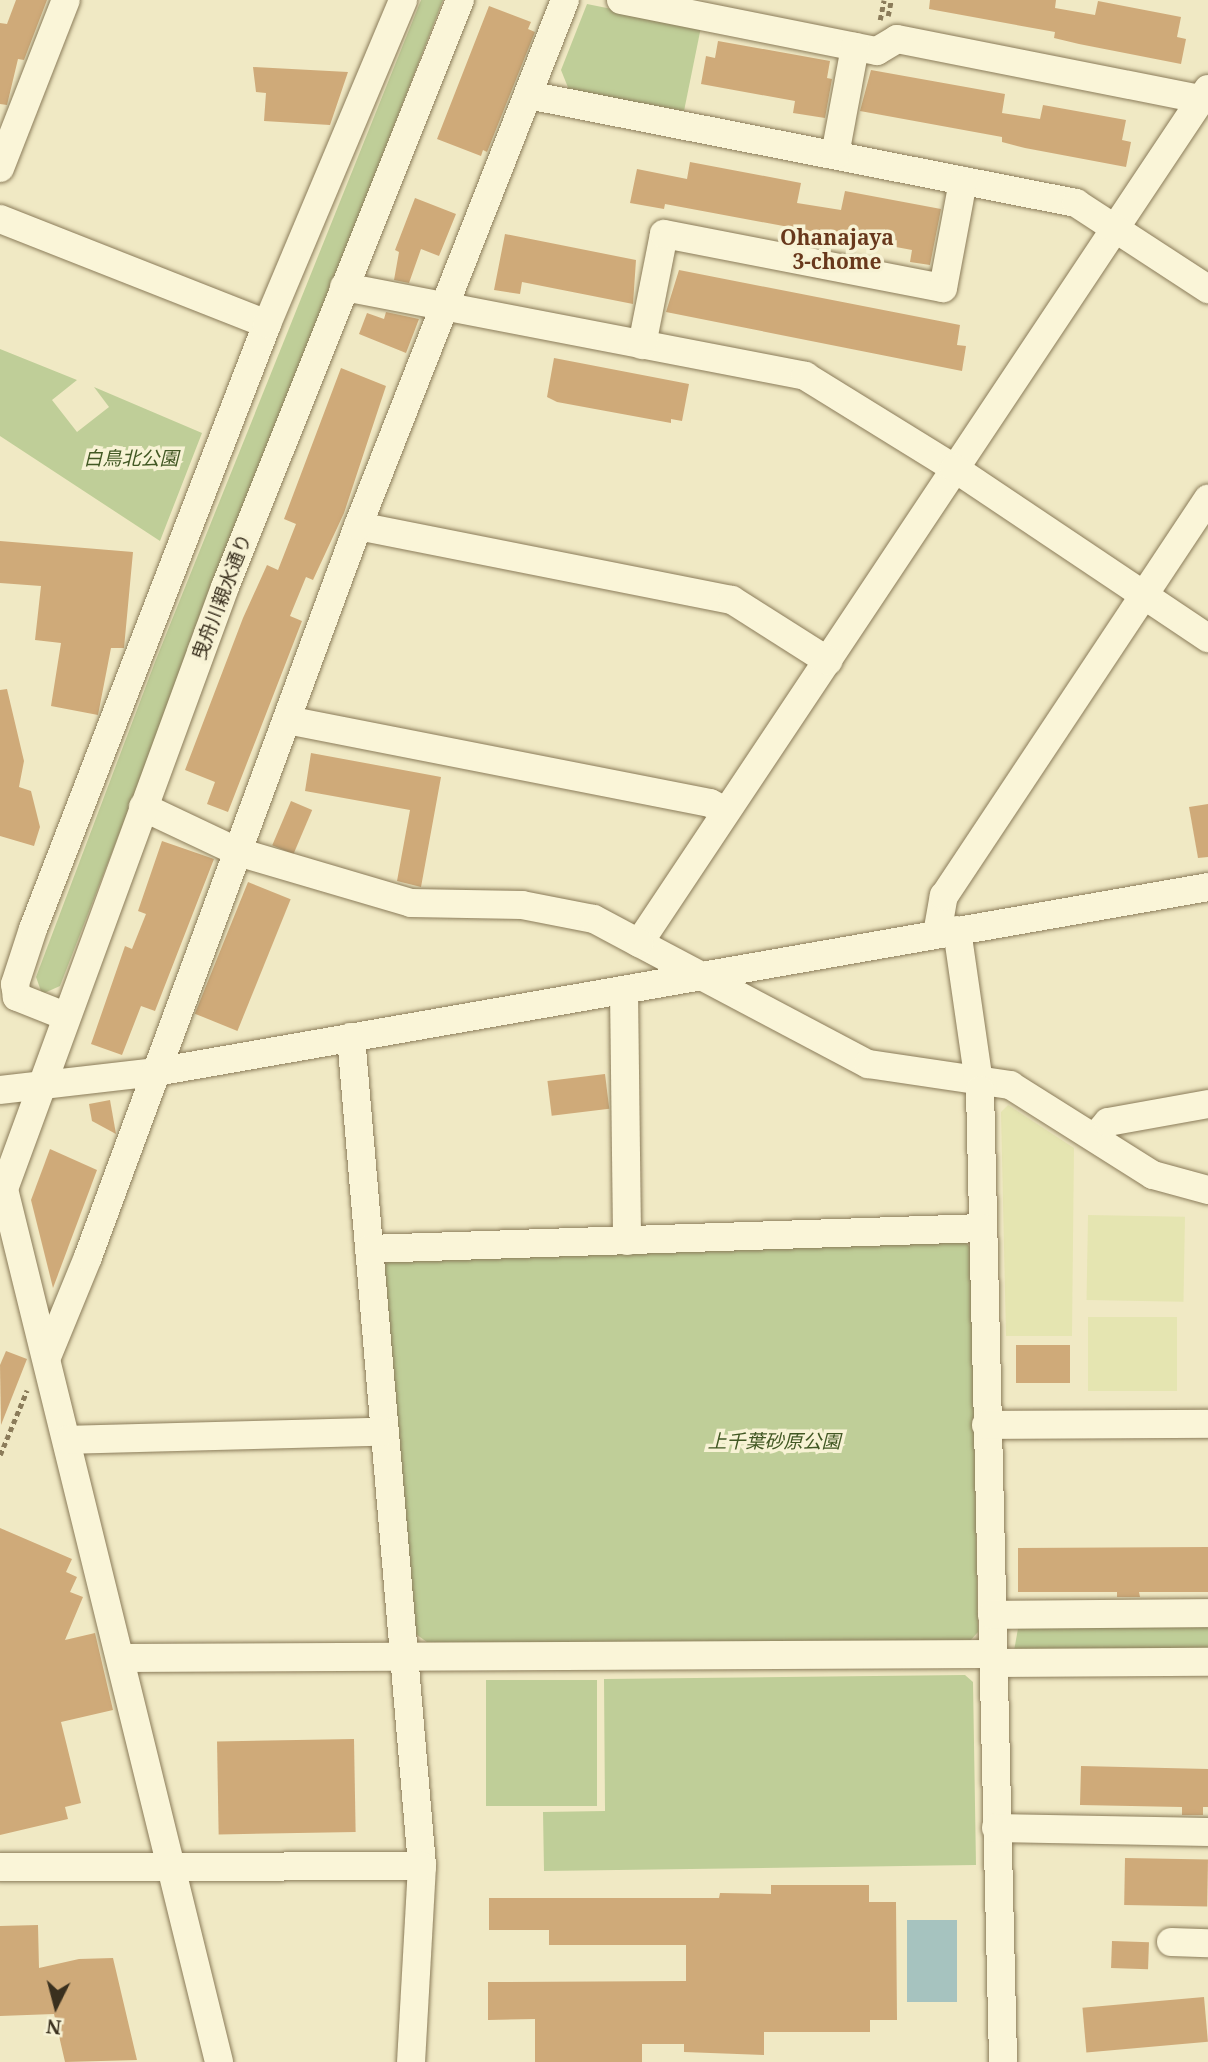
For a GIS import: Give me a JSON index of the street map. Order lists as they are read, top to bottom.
{
  "streets": {
    "street": ["曳舟川親水通り"]
  },
  "districts": ["Ohanajaya 3-chome"],
  "parks": ["白鳥北公園", "上千葉砂原公園"],
  "north": "bottom"
}
